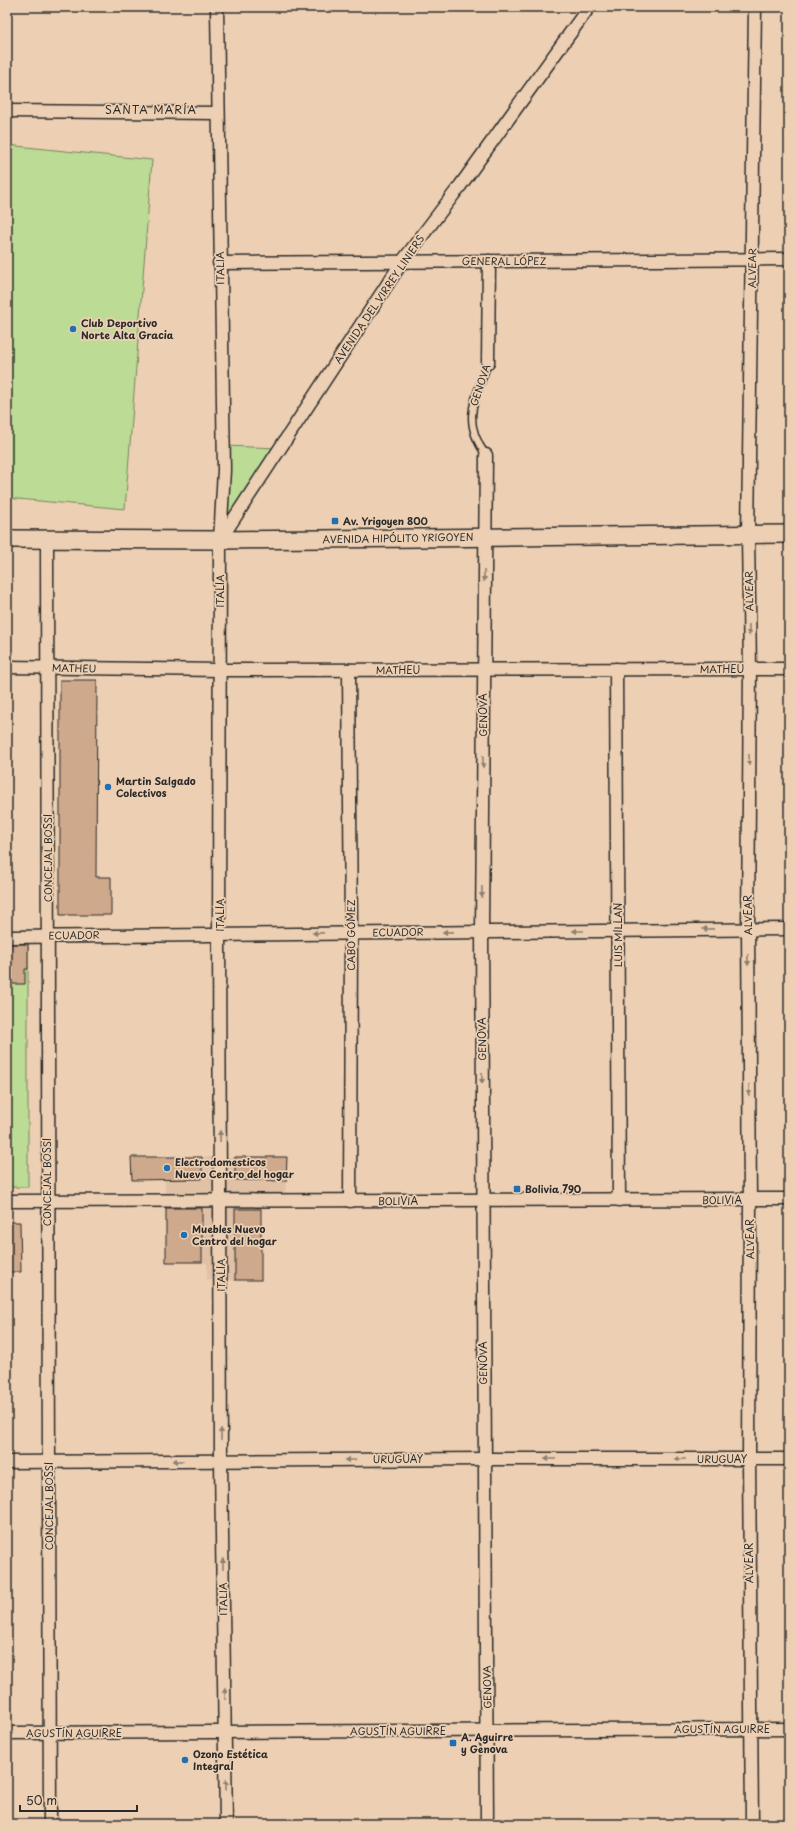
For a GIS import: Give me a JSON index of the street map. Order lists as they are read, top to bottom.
{
  "streets": {
    "main road": ["AVENIDA HIPÓLITO YRIGOYEN"],
    "street": [
      "GENERAL LÓPEZ",
      "ITALIA",
      "ALVEAR",
      "AVENIDA DEL VIRREY LINIERS",
      "GENOVA",
      "MATHEU",
      "CONCEJAL BOSSI",
      "ECUADOR",
      "CABO GÓMEZ",
      "LUIS MILLAN",
      "BOLIVIA",
      "URUGUAY",
      "AGUSTÍN AGUIRRE"
    ]
  },
  "crossings": [
    ["GENERAL LÓPEZ", "ITALIA"],
    ["GENERAL LÓPEZ", "ALVEAR"],
    ["GENERAL LÓPEZ", "AVENIDA DEL VIRREY LINIERS"],
    ["GENERAL LÓPEZ", "GENOVA"],
    ["ITALIA", "AVENIDA DEL VIRREY LINIERS"],
    ["ITALIA", "AVENIDA HIPÓLITO YRIGOYEN"],
    ["ITALIA", "MATHEU"],
    ["ITALIA", "ECUADOR"],
    ["ITALIA", "BOLIVIA"],
    ["ITALIA", "URUGUAY"],
    ["ITALIA", "AGUSTÍN AGUIRRE"],
    ["ALVEAR", "AVENIDA HIPÓLITO YRIGOYEN"],
    ["ALVEAR", "MATHEU"],
    ["ALVEAR", "ECUADOR"],
    ["ALVEAR", "BOLIVIA"],
    ["ALVEAR", "URUGUAY"],
    ["ALVEAR", "AGUSTÍN AGUIRRE"],
    ["AVENIDA DEL VIRREY LINIERS", "AVENIDA HIPÓLITO YRIGOYEN"],
    ["GENOVA", "AVENIDA HIPÓLITO YRIGOYEN"],
    ["GENOVA", "MATHEU"],
    ["GENOVA", "ECUADOR"],
    ["GENOVA", "BOLIVIA"],
    ["GENOVA", "URUGUAY"],
    ["GENOVA", "AGUSTÍN AGUIRRE"],
    ["AVENIDA HIPÓLITO YRIGOYEN", "CONCEJAL BOSSI"],
    ["MATHEU", "CONCEJAL BOSSI"],
    ["MATHEU", "CABO GÓMEZ"],
    ["MATHEU", "LUIS MILLAN"],
    ["CONCEJAL BOSSI", "ECUADOR"],
    ["CONCEJAL BOSSI", "BOLIVIA"],
    ["CONCEJAL BOSSI", "URUGUAY"],
    ["CONCEJAL BOSSI", "AGUSTÍN AGUIRRE"],
    ["ECUADOR", "CABO GÓMEZ"],
    ["ECUADOR", "LUIS MILLAN"],
    ["CABO GÓMEZ", "BOLIVIA"],
    ["LUIS MILLAN", "BOLIVIA"]
  ],
  "one_way": [
    "ITALIA",
    "ALVEAR",
    "GENOVA",
    "ECUADOR",
    "URUGUAY"
  ],
  "districts": ["SANTA MARÍA"],
  "places": {
    "other": [
      "Club Deportivo Norte Alta Gracia",
      "Martin Salgado Colectivos",
      "Electrodomesticos Nuevo Centro del hogar",
      "Muebles Nuevo Centro del hogar",
      "Ozono Estética Integral"
    ],
    "transit": ["Av. Yrigoyen 800", "Bolivia 790", "A. Aguirre y Genova"]
  },
  "scale_bar": "50 m"
}
